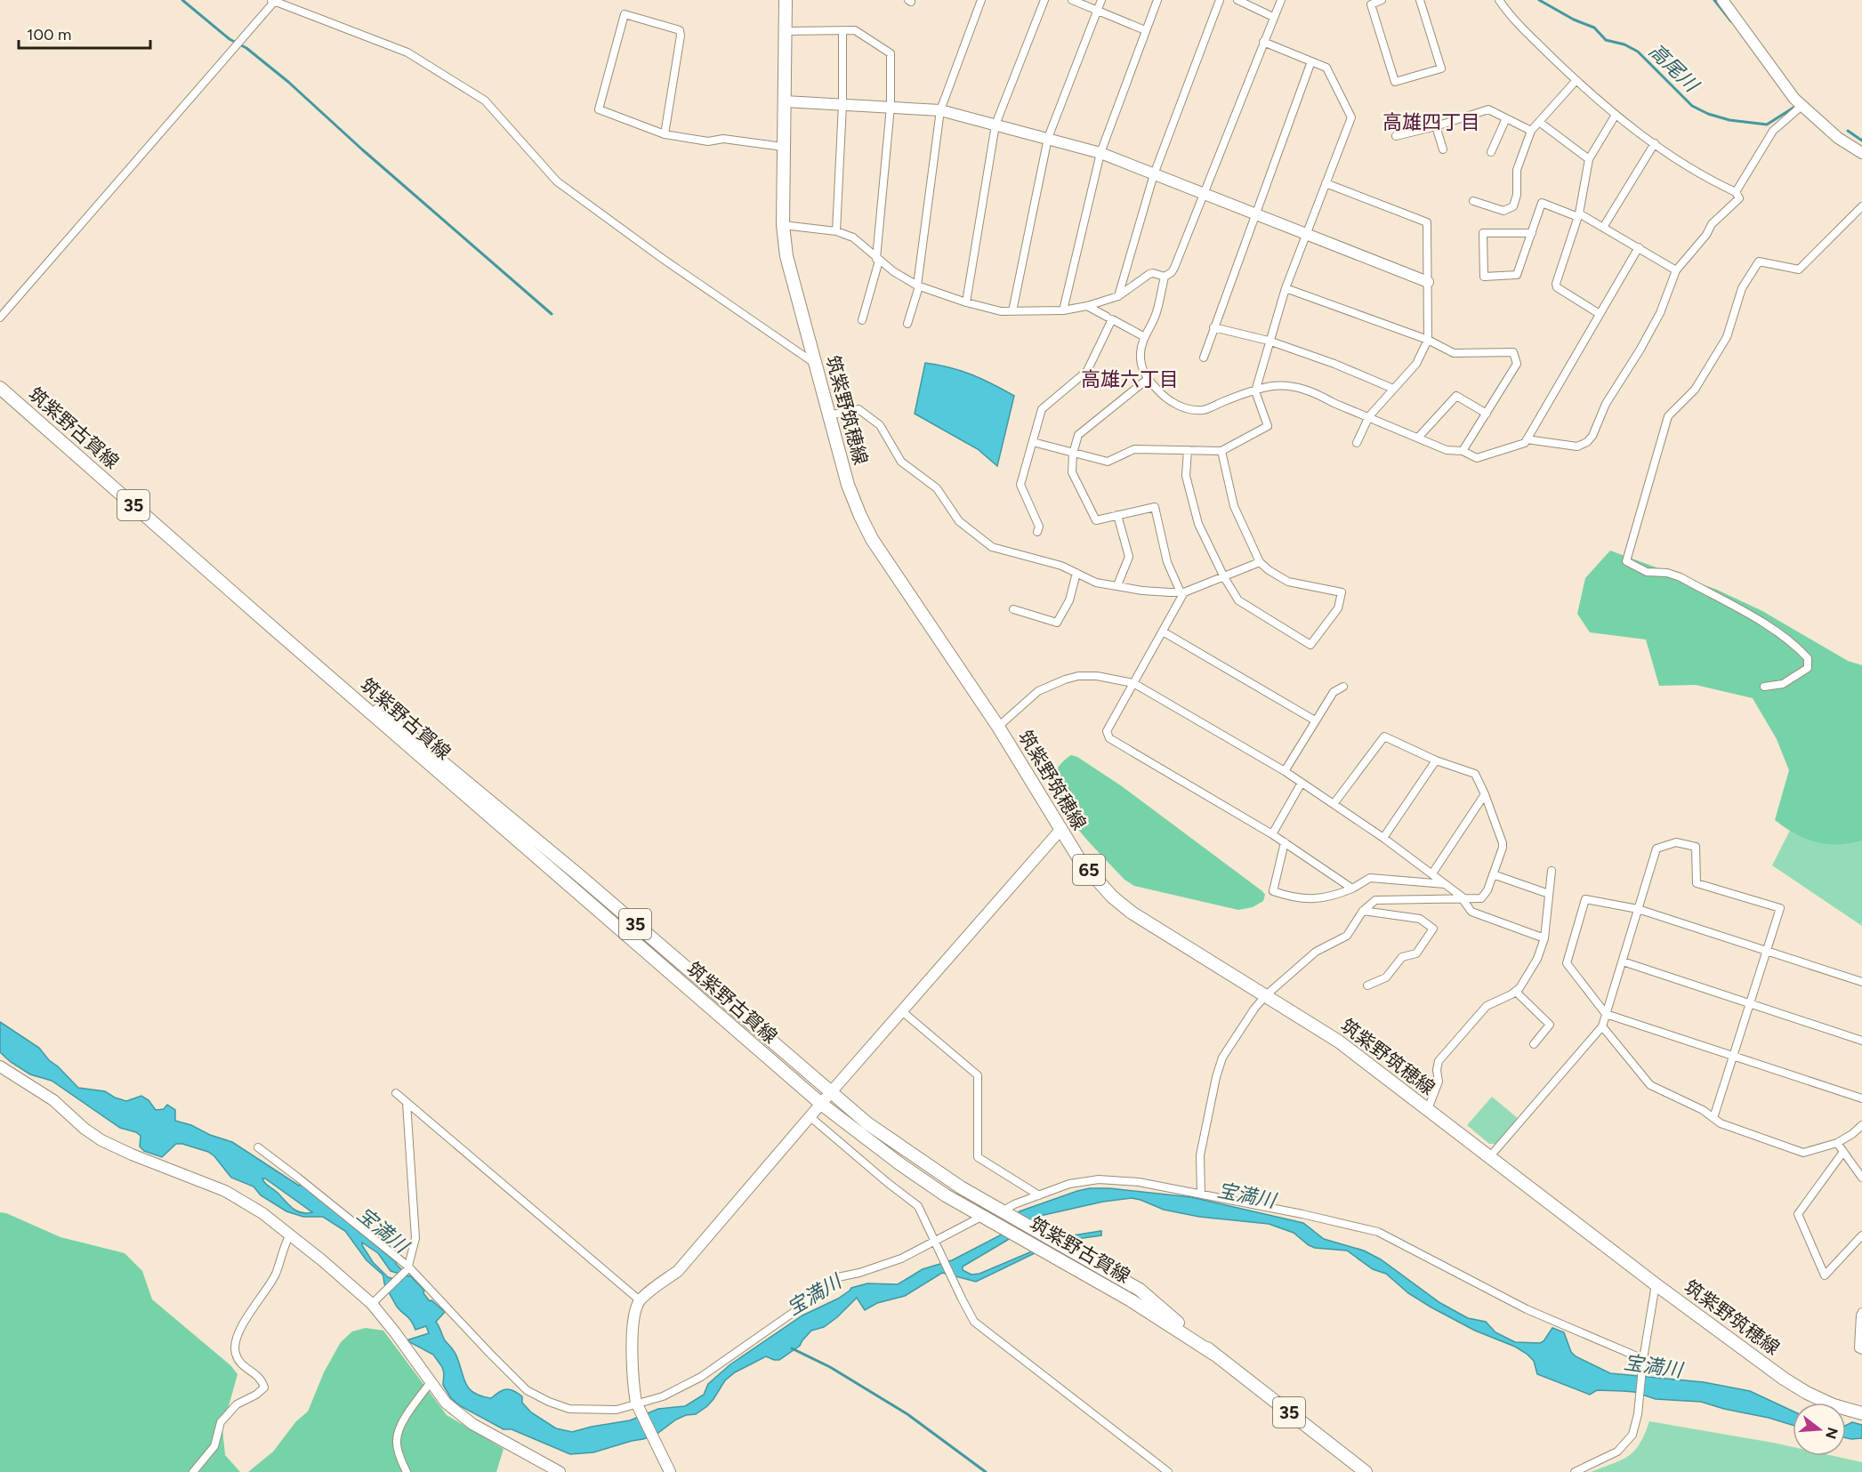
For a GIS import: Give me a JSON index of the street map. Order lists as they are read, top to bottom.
{
  "streets": {
    "main road": [
      "筑紫野筑穂線",
      "筑紫野古賀線",
      "35",
      "65"
    ]
  },
  "districts": ["高雄四丁目", "高雄六丁目"],
  "water": ["高尾川", "宝満川"],
  "scale_bar": "100 m",
  "north": "right"
}
